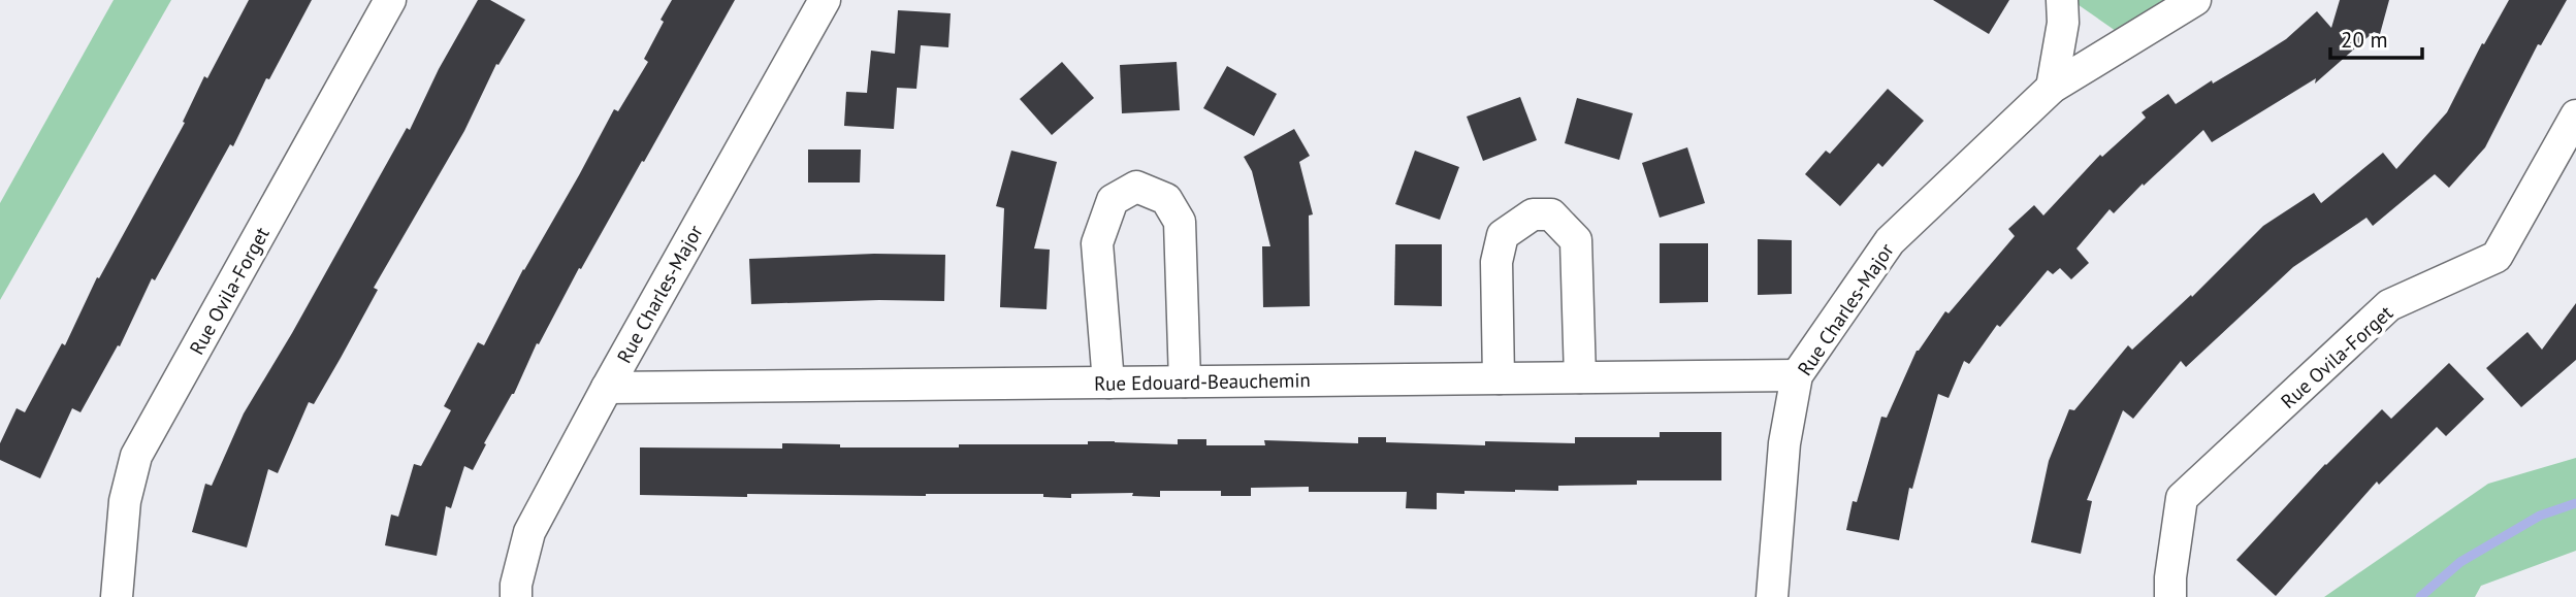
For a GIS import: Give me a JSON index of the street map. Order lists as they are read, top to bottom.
{
  "streets": {
    "street": ["Rue Ovila-Forget", "Rue Charles-Major", "Rue Edouard-Beauchemin"]
  },
  "crossings": [
    ["Rue Charles-Major", "Rue Edouard-Beauchemin"]
  ],
  "scale_bar": "20 m"
}
